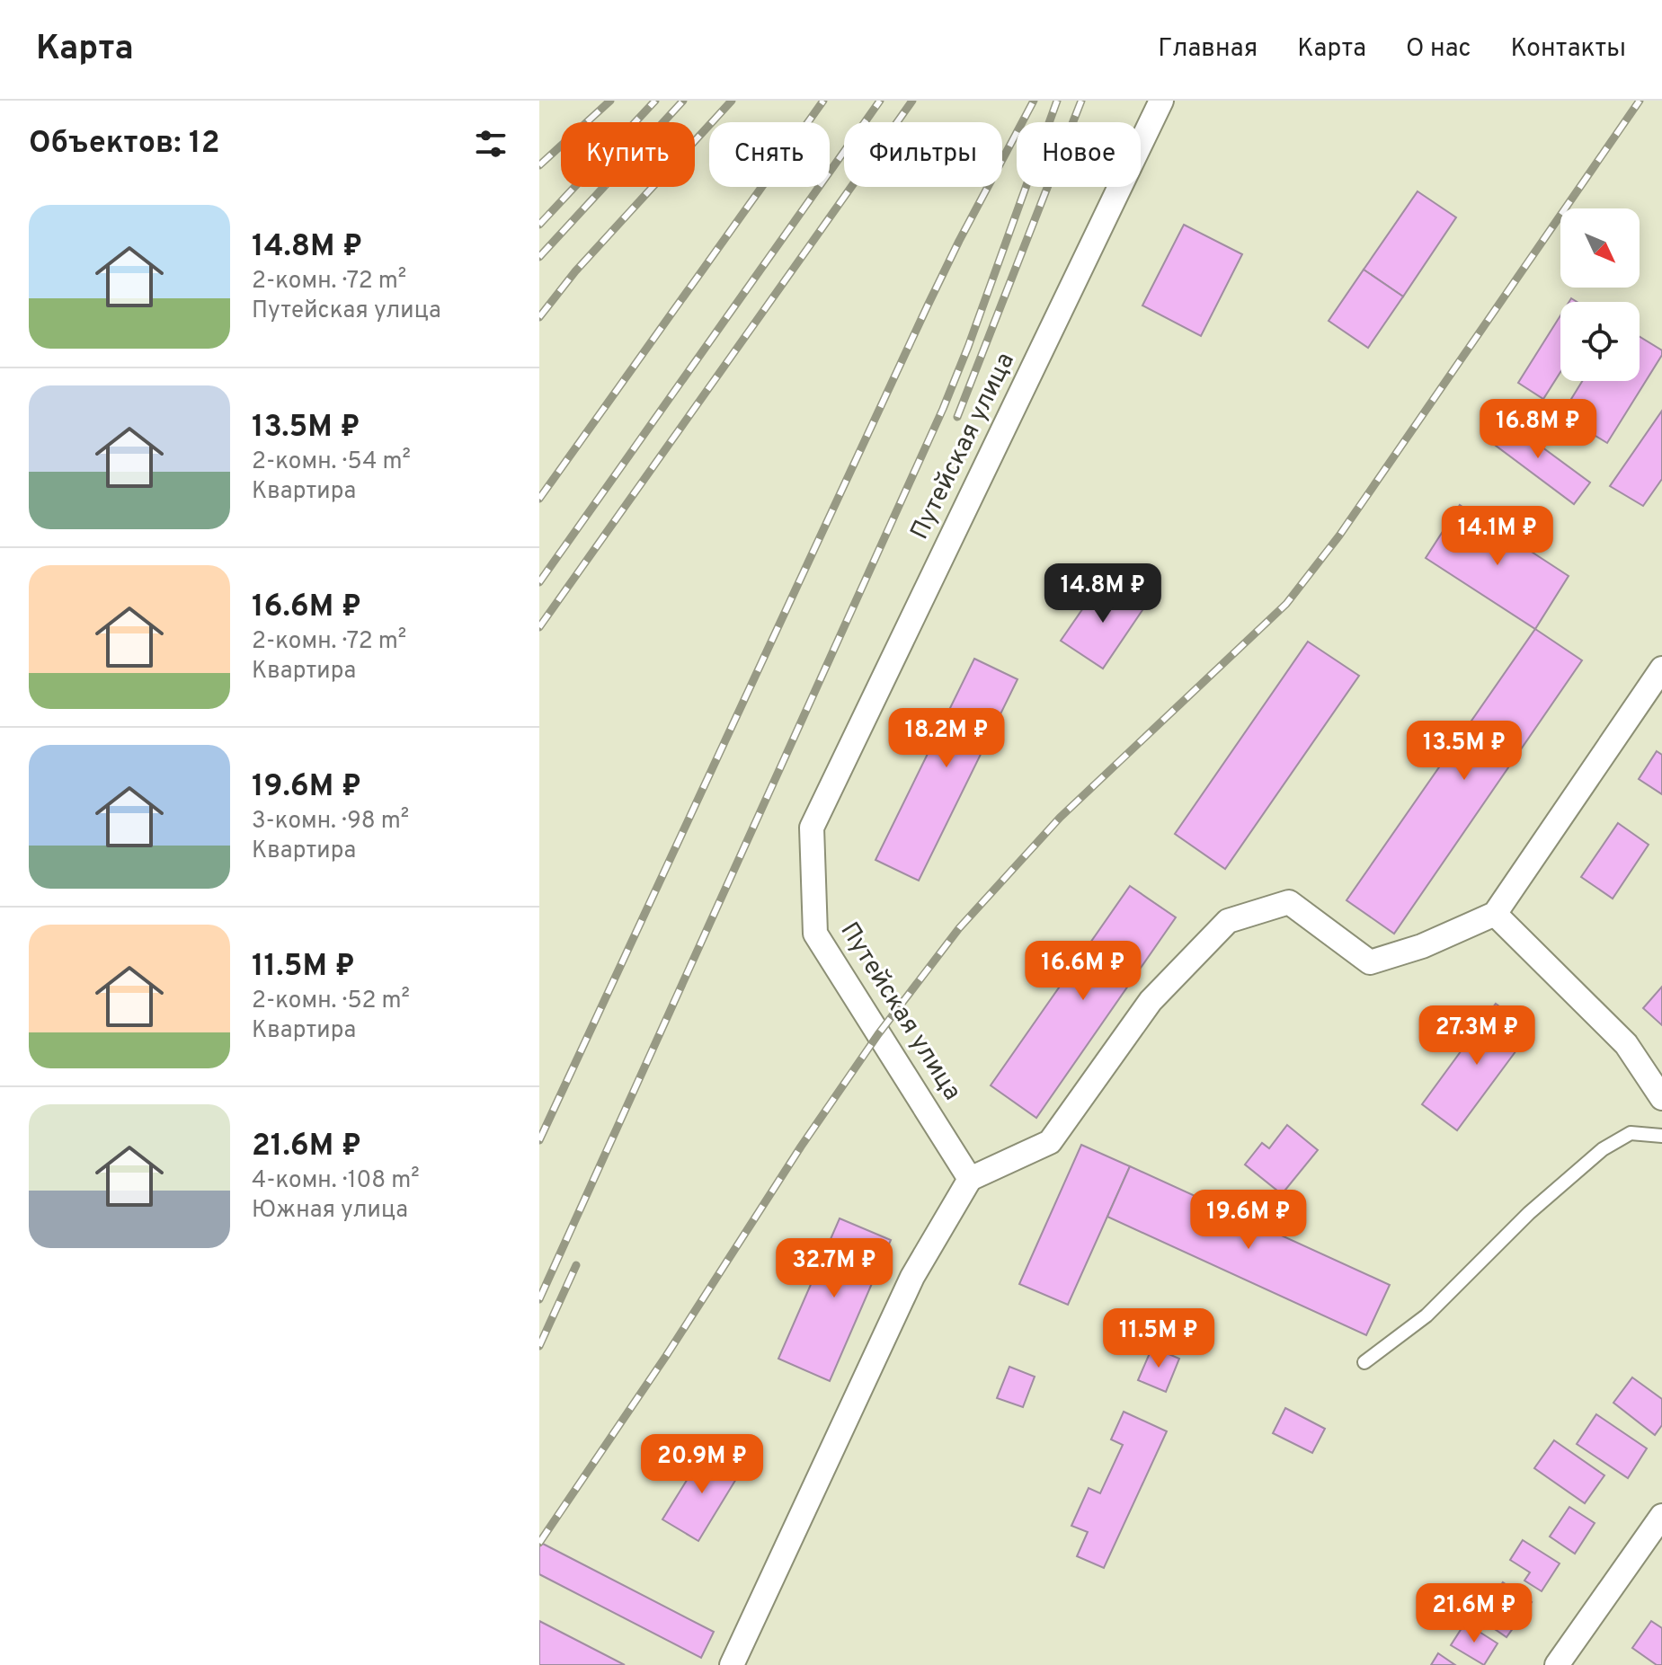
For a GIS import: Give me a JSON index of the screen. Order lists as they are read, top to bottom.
{
  "streets": {
    "street": ["Путейская улица"]
  },
  "north": "bottom right",
  "page": {
    "header": "Карта",
    "nav": [
      "Главная",
      "Карта",
      "О нас",
      "Контакты"
    ],
    "heading": "Объектов: 12",
    "chip": [
      "Купить",
      "Снять",
      "Фильтры",
      "Новое"
    ],
    "list": [
      {
        "name": "14.8M ₽",
        "note": "2-комн. · 72 m² · Путейская улица"
      },
      {
        "name": "13.5M ₽",
        "note": "2-комн. · 54 m² · Квартира"
      },
      {
        "name": "16.6M ₽",
        "note": "2-комн. · 72 m² · Квартира"
      },
      {
        "name": "19.6M ₽",
        "note": "3-комн. · 98 m² · Квартира"
      },
      {
        "name": "11.5M ₽",
        "note": "2-комн. · 52 m² · Квартира"
      },
      {
        "name": "21.6M ₽",
        "note": "4-комн. · 108 m² · Южная улица"
      }
    ],
    "price": [
      "16.8M ₽",
      "14.1M ₽",
      "14.8M ₽",
      "18.2M ₽",
      "13.5M ₽",
      "16.6M ₽",
      "27.3M ₽",
      "19.6M ₽",
      "32.7M ₽",
      "11.5M ₽",
      "20.9M ₽",
      "21.6M ₽"
    ]
  }
}
